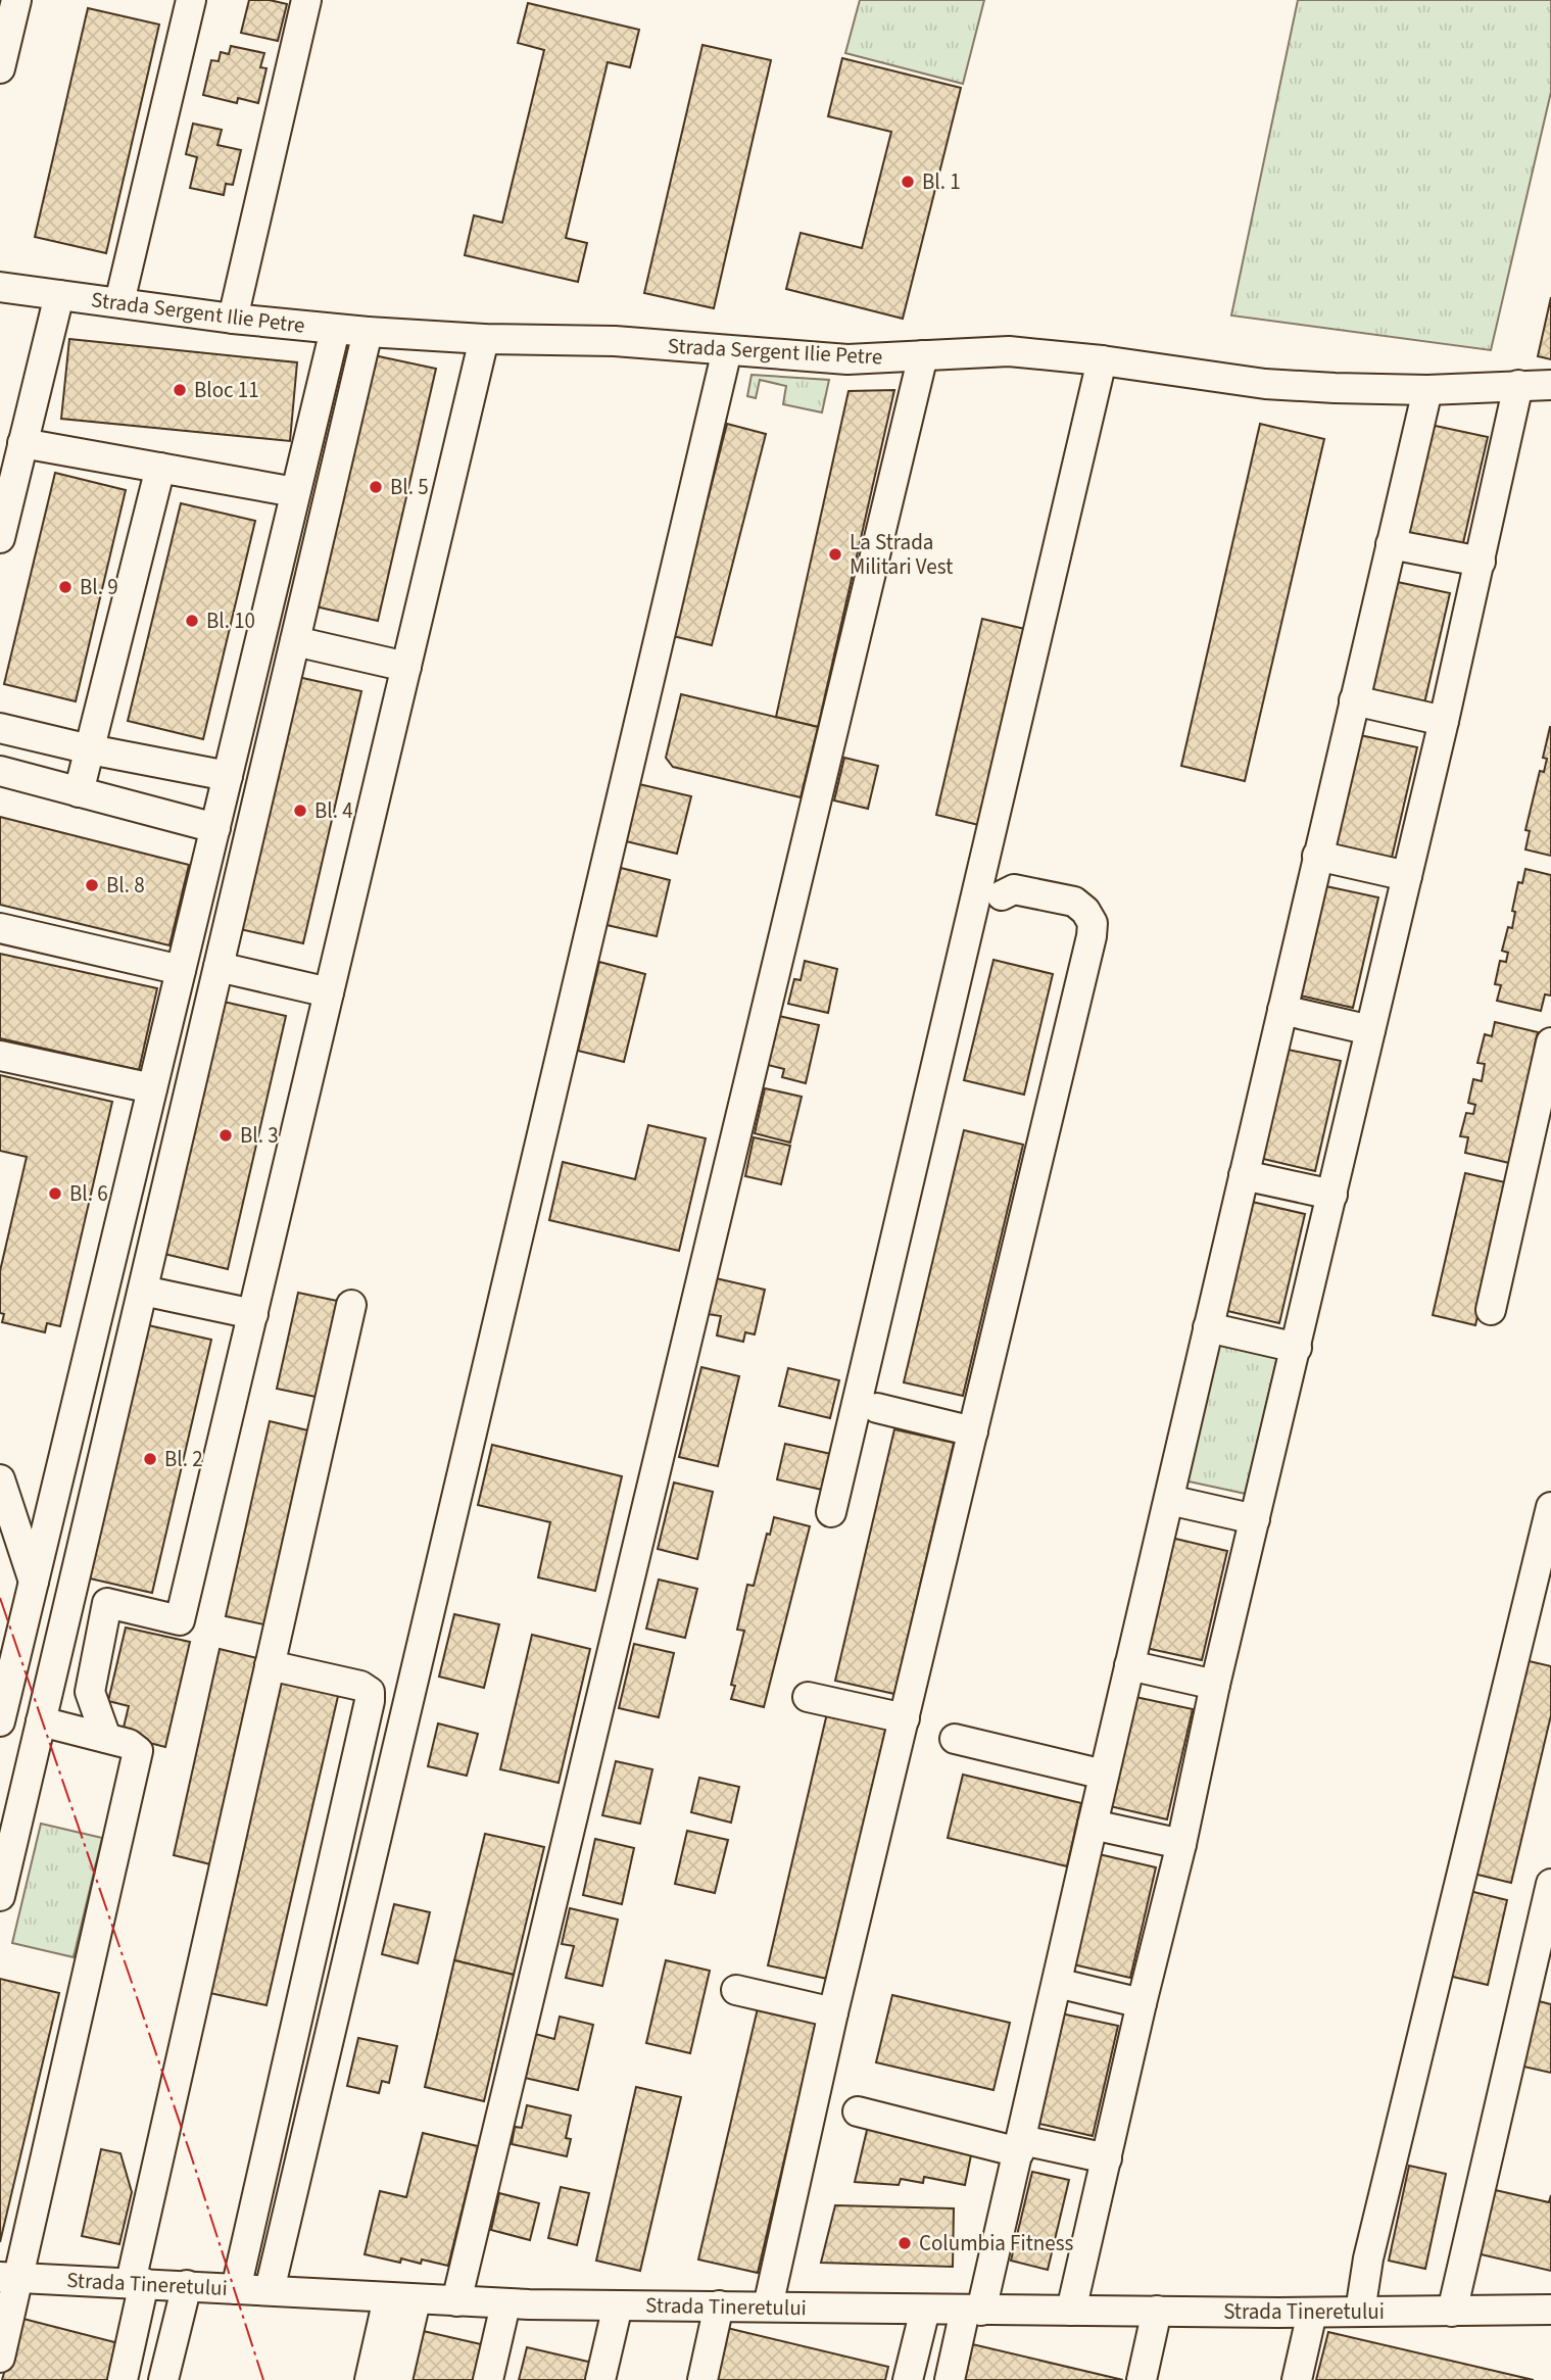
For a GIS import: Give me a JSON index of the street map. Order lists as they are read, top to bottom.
{
  "streets": {
    "street": ["Strada Sergent Ilie Petre", "Strada Tineretului"]
  },
  "places": [
    "Bl. 1",
    "Bloc 11",
    "Bl. 5",
    "La Strada Militari Vest",
    "Bl. 9",
    "Bl. 10",
    "Bl. 4",
    "Bl. 8",
    "Bl. 3",
    "Bl. 6",
    "Bl. 2",
    "Columbia Fitness"
  ]
}
